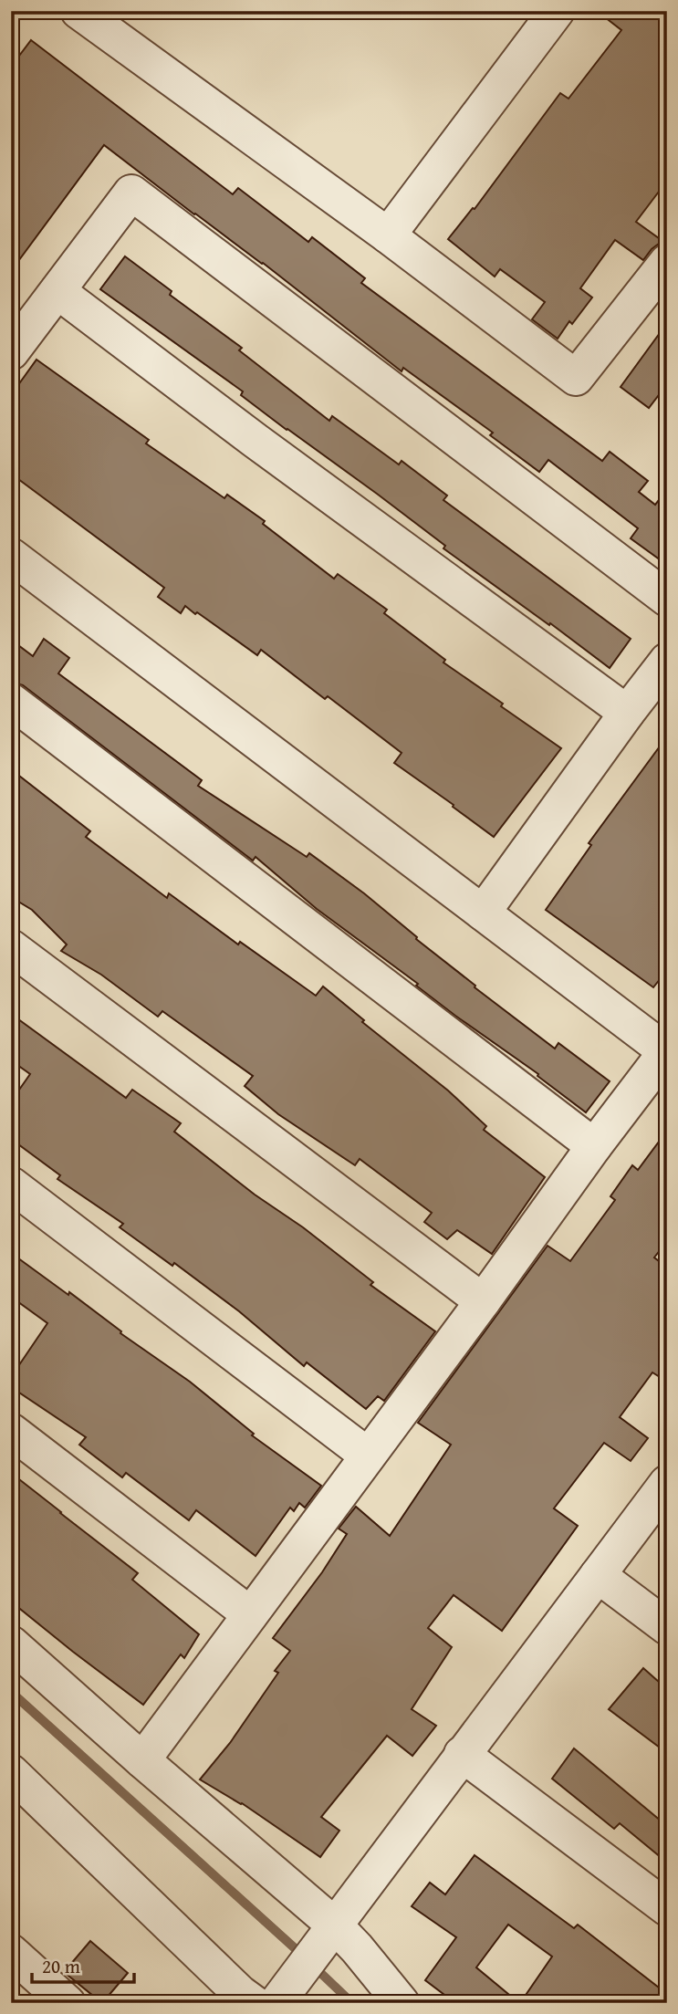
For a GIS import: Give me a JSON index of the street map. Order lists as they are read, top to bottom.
{
  "scale_bar": "20 m"
}
